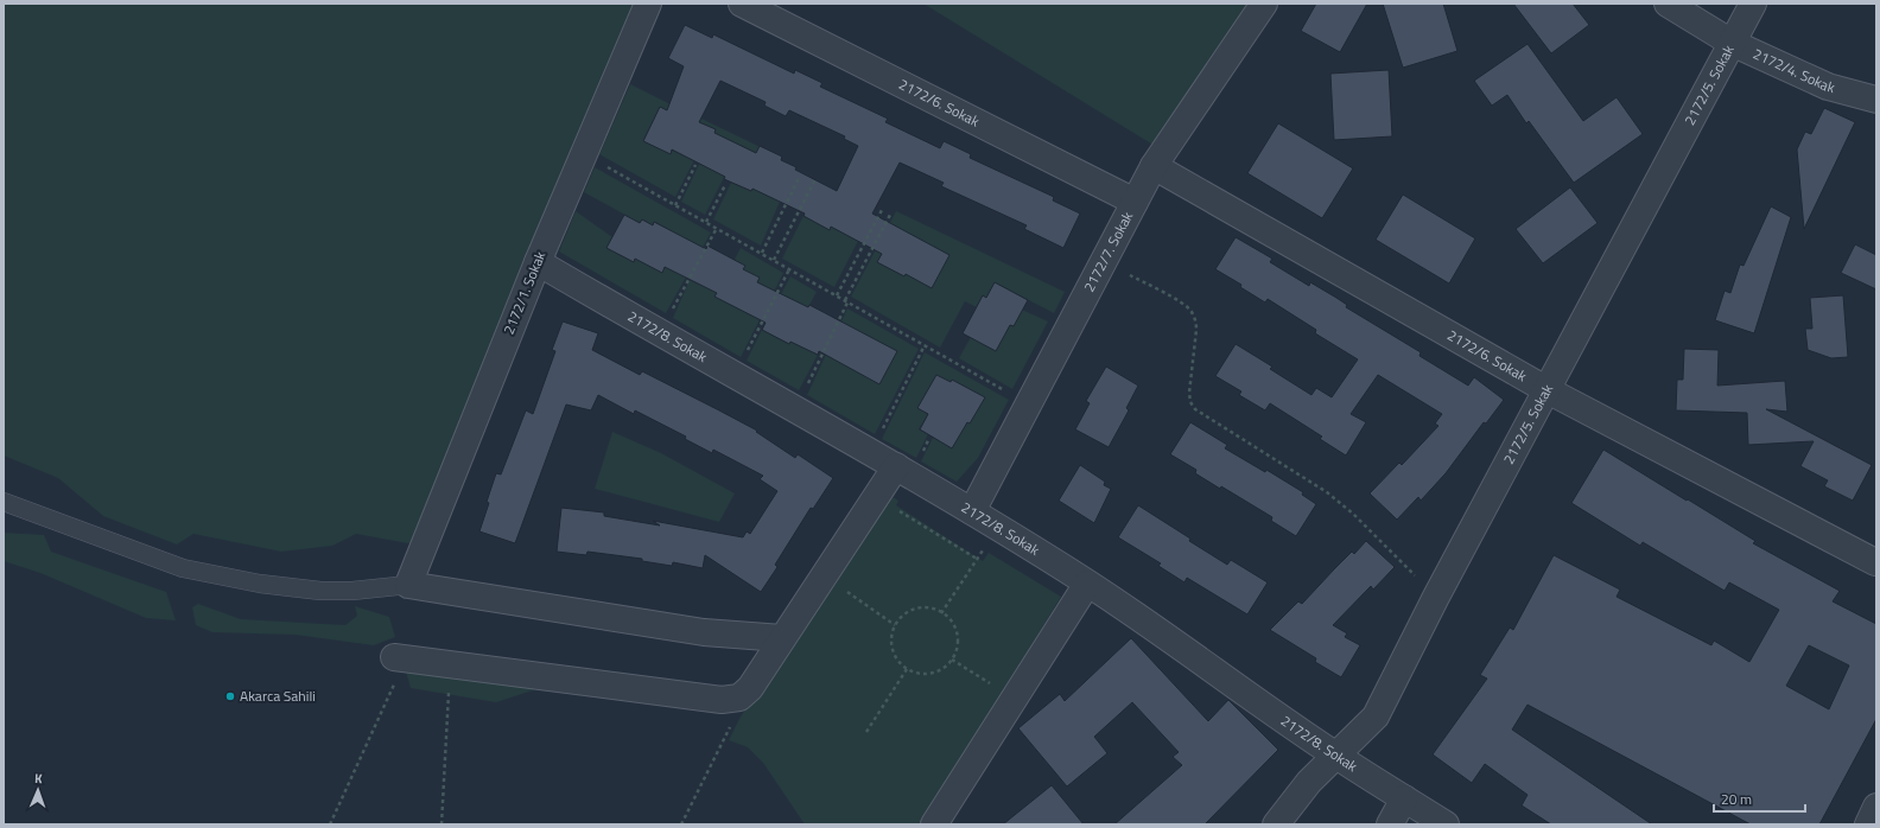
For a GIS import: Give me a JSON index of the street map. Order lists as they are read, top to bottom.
{
  "streets": {
    "street": [
      "2172/4. Sokak",
      "2172/5. Sokak",
      "2172/6. Sokak",
      "2172/7. Sokak",
      "2172/1. Sokak",
      "2172/8. Sokak"
    ]
  },
  "crossings": [
    ["2172/4. Sokak", "2172/5. Sokak"],
    ["2172/5. Sokak", "2172/6. Sokak"],
    ["2172/5. Sokak", "2172/8. Sokak"],
    ["2172/6. Sokak", "2172/7. Sokak"],
    ["2172/7. Sokak", "2172/8. Sokak"],
    ["2172/1. Sokak", "2172/8. Sokak"]
  ],
  "places": ["Akarca Sahili"],
  "scale_bar": "20 m",
  "north": "top"
}
